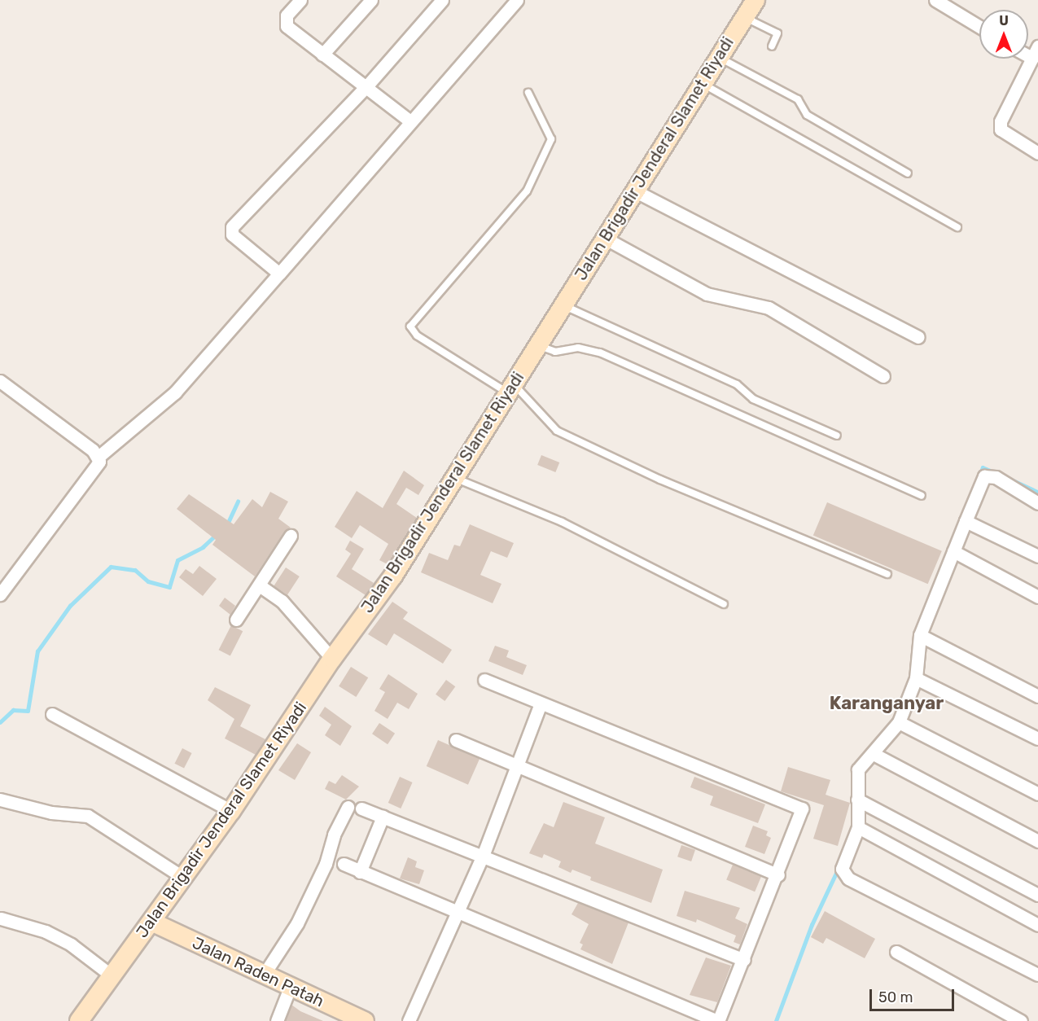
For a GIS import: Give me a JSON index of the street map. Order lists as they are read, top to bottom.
{
  "streets": {
    "main road": ["Jalan Brigadir Jenderal Slamet Riyadi", "Jalan Raden Patah"]
  },
  "crossings": [
    ["Jalan Brigadir Jenderal Slamet Riyadi", "Jalan Raden Patah"]
  ],
  "districts": ["Karanganyar"],
  "scale_bar": "50 m",
  "north": "top"
}
